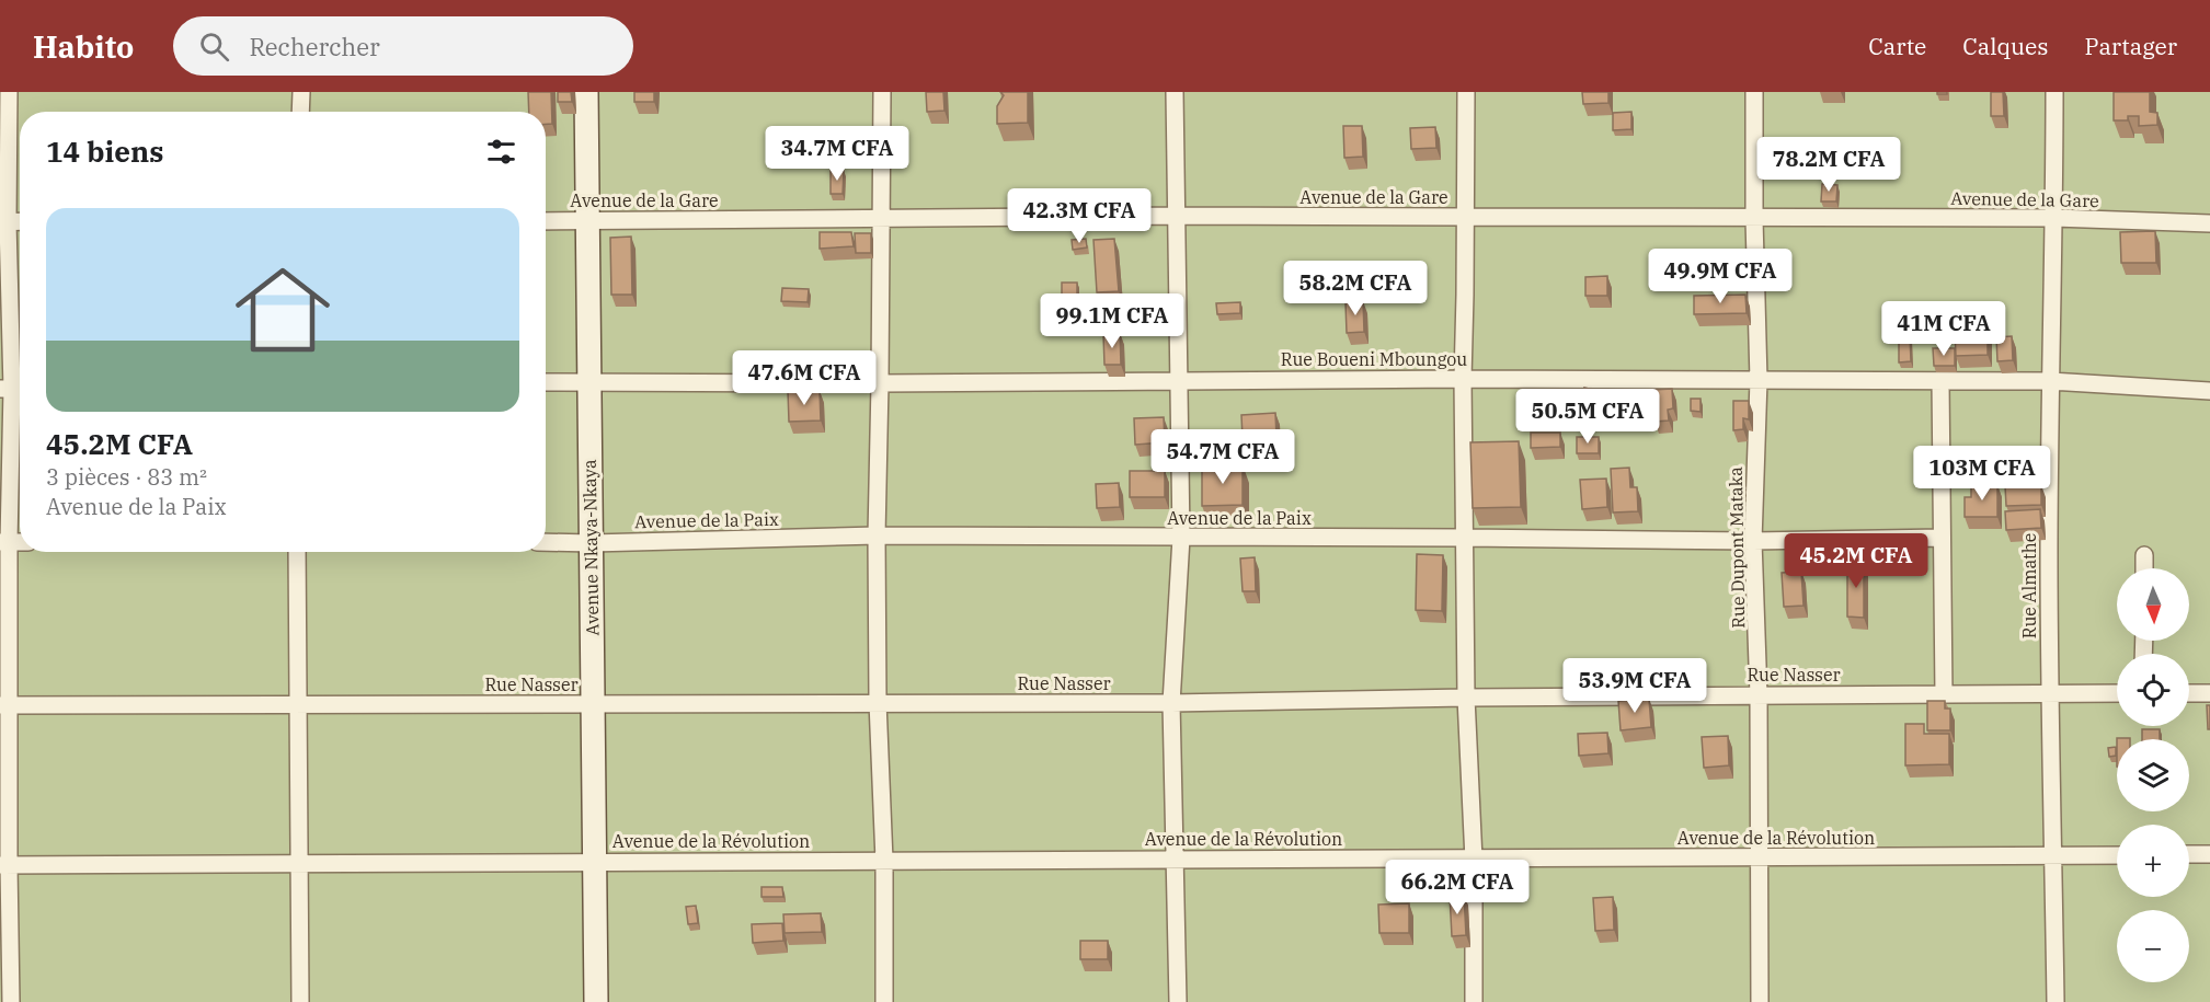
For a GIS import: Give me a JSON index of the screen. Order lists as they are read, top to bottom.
{
  "streets": {
    "street": [
      "Avenue de la Gare",
      "Rue Boueni Mboungou",
      "Avenue de la Paix",
      "Avenue Nkaya-Nkaya",
      "Rue Dupont Mataka",
      "Rue Almathe",
      "Rue Nasser",
      "Avenue de la Révolution"
    ]
  },
  "crossings": [
    ["Avenue de la Gare", "Avenue Nkaya-Nkaya"],
    ["Avenue de la Gare", "Rue Dupont Mataka"],
    ["Avenue de la Gare", "Rue Almathe"],
    ["Rue Boueni Mboungou", "Avenue Nkaya-Nkaya"],
    ["Rue Boueni Mboungou", "Rue Dupont Mataka"],
    ["Rue Boueni Mboungou", "Rue Almathe"],
    ["Avenue de la Paix", "Avenue Nkaya-Nkaya"],
    ["Avenue de la Paix", "Rue Dupont Mataka"],
    ["Avenue Nkaya-Nkaya", "Rue Nasser"],
    ["Avenue Nkaya-Nkaya", "Avenue de la Révolution"],
    ["Rue Dupont Mataka", "Rue Nasser"],
    ["Rue Dupont Mataka", "Avenue de la Révolution"],
    ["Rue Almathe", "Rue Nasser"],
    ["Rue Almathe", "Avenue de la Révolution"]
  ],
  "north": "bottom",
  "page": {
    "header": "Habito",
    "search": "Rechercher",
    "nav": ["Carte", "Calques", "Partager"],
    "heading": "14 biens",
    "price": [
      "34.7M CFA",
      "78.2M CFA",
      "42.3M CFA",
      "49.9M CFA",
      "58.2M CFA",
      "99.1M CFA",
      "41M CFA",
      "47.6M CFA",
      "50.5M CFA",
      "54.7M CFA",
      "103M CFA",
      "45.2M CFA",
      "53.9M CFA",
      "66.2M CFA"
    ],
    "list": [
      {
        "name": "45.2M CFA",
        "note": "3 pièces · 83 m² · Avenue de la Paix"
      }
    ],
    "map_buttons": ["+", "−"]
  }
}
